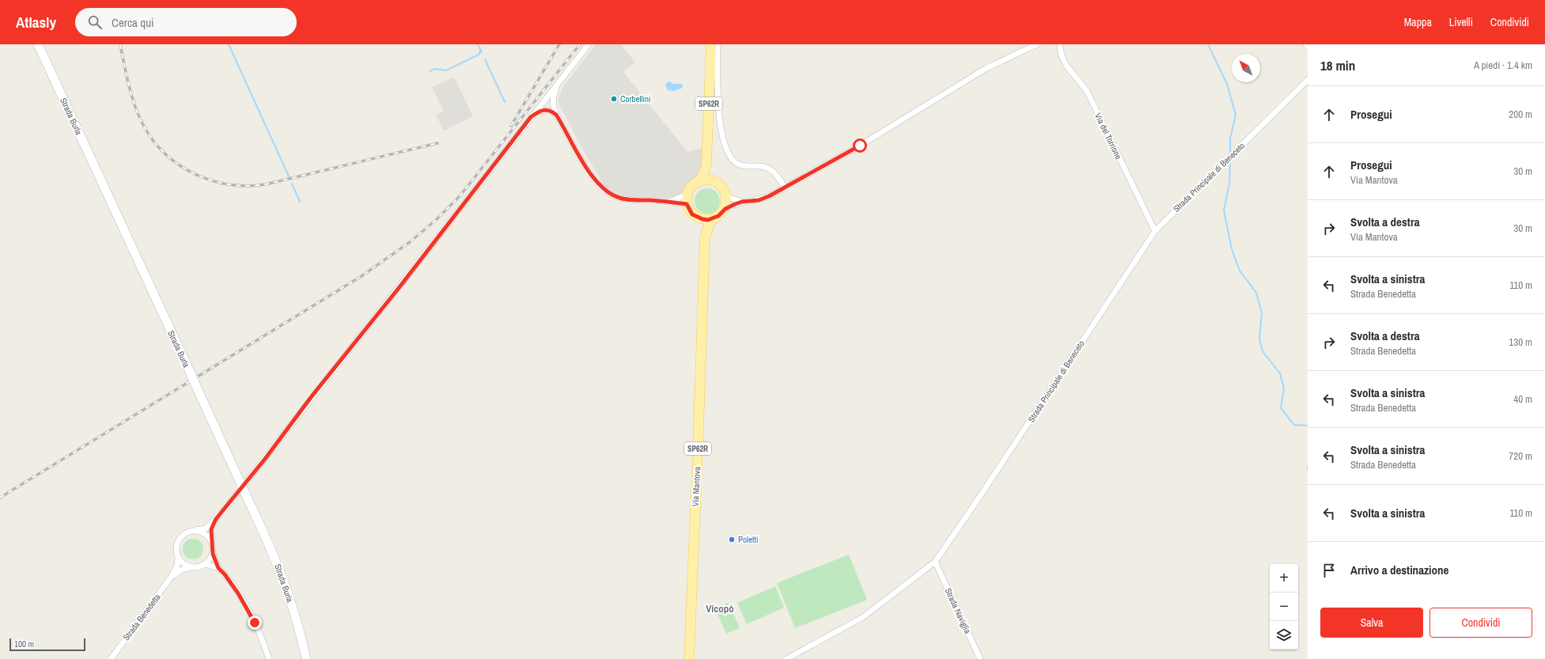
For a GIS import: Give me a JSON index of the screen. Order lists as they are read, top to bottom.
{
  "streets": {
    "main road": ["SP62R", "Strada Burla", "Via Mantova"],
    "street": [
      "Via del Torrione",
      "Strada Principale di Beneceto",
      "Strada Naviglia",
      "Strada Benedetta"
    ]
  },
  "crossings": [
    ["SP62R", "Via Mantova"],
    ["SP62R", "Strada Benedetta"],
    ["Via del Torrione", "Strada Principale di Beneceto"],
    ["Strada Principale di Beneceto", "Strada Naviglia"],
    ["Via Mantova", "Strada Benedetta"]
  ],
  "districts": ["Vicopò"],
  "places": ["Corbellini", "Poletti"],
  "scale_bar": "100 m",
  "north": "top left",
  "page": {
    "header": "Atlasly",
    "search": "Cerca qui",
    "nav": ["Mappa", "Livelli", "Condividi"],
    "heading": ["18 min", "A piedi · 1.4 km"],
    "list": [
      ["Prosegui", "200 m"],
      ["Prosegui", "Via Mantova", "30 m"],
      ["Svolta a destra", "Via Mantova", "30 m"],
      ["Svolta a sinistra", "Strada Benedetta", "110 m"],
      ["Svolta a destra", "Strada Benedetta", "130 m"],
      ["Svolta a sinistra", "Strada Benedetta", "40 m"],
      ["Svolta a sinistra", "Strada Benedetta", "720 m"],
      ["Svolta a sinistra", "110 m"],
      "Arrivo a destinazione"
    ],
    "map_buttons": ["+", "−"],
    "buttons": ["Salva", "Condividi"],
    "scale": "100 m"
  }
}
